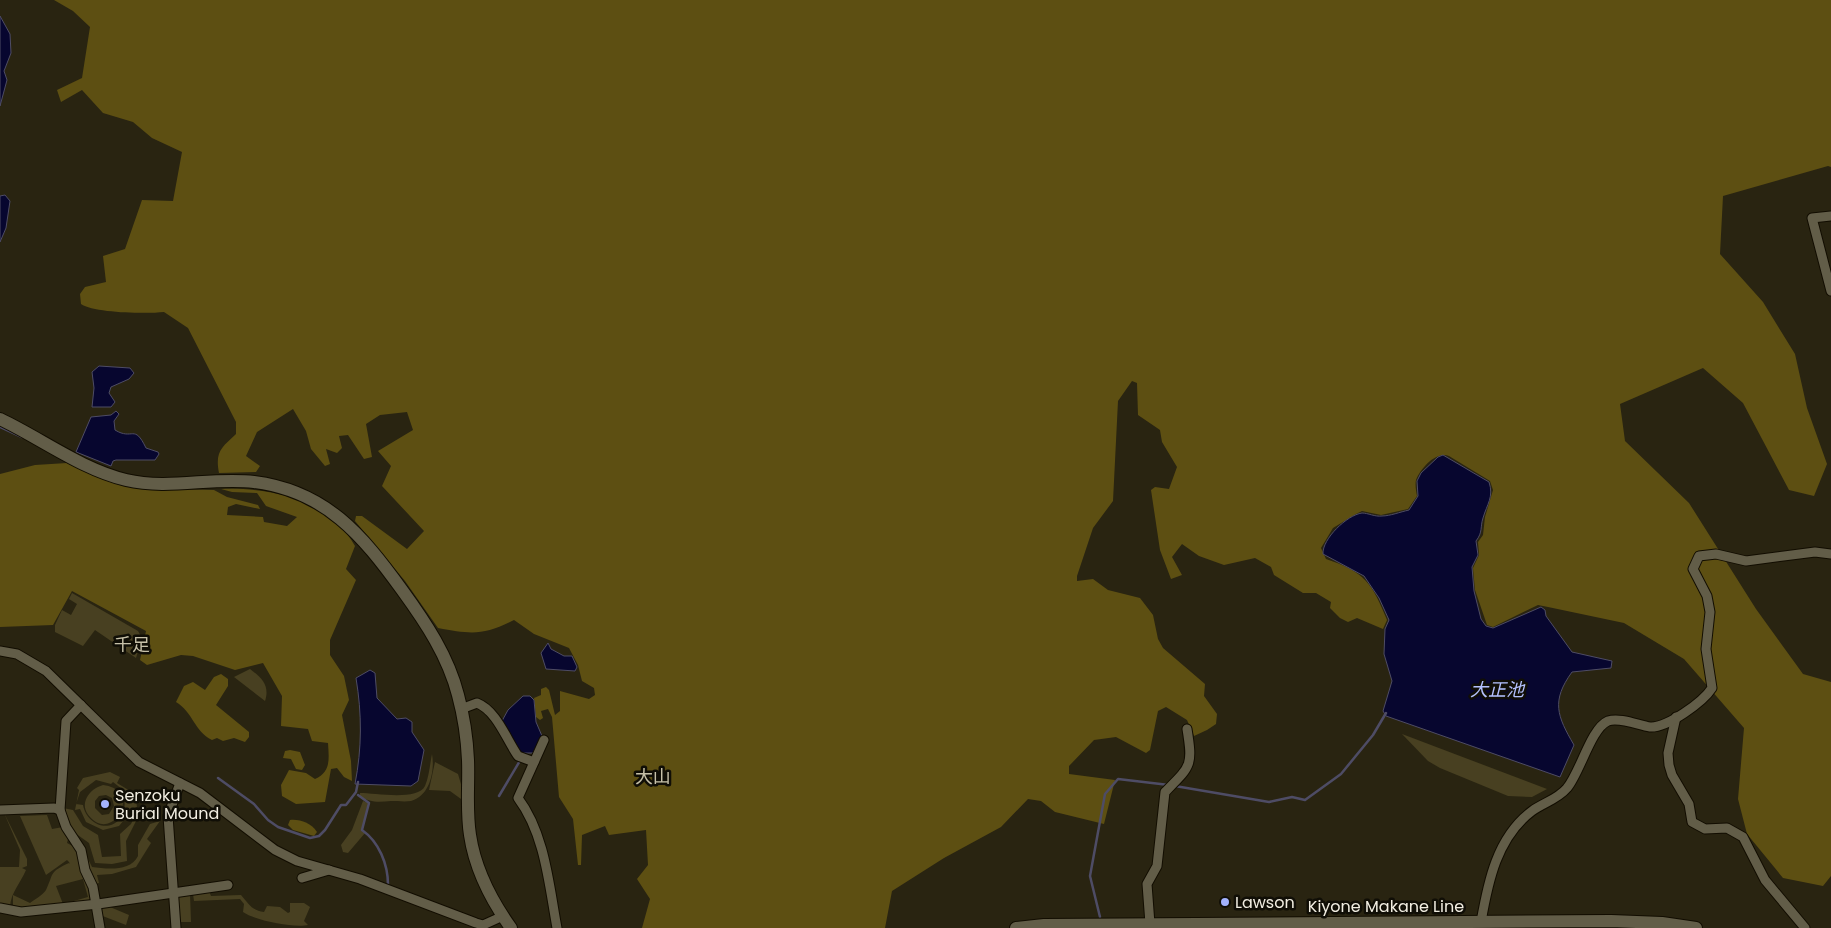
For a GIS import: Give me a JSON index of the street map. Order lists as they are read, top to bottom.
{
  "streets": {
    "main road": ["Kiyone Makane Line"]
  },
  "districts": ["千足", "大山"],
  "water": ["大正池"],
  "places": ["Senzoku Burial Mound", "Lawson"]
}
